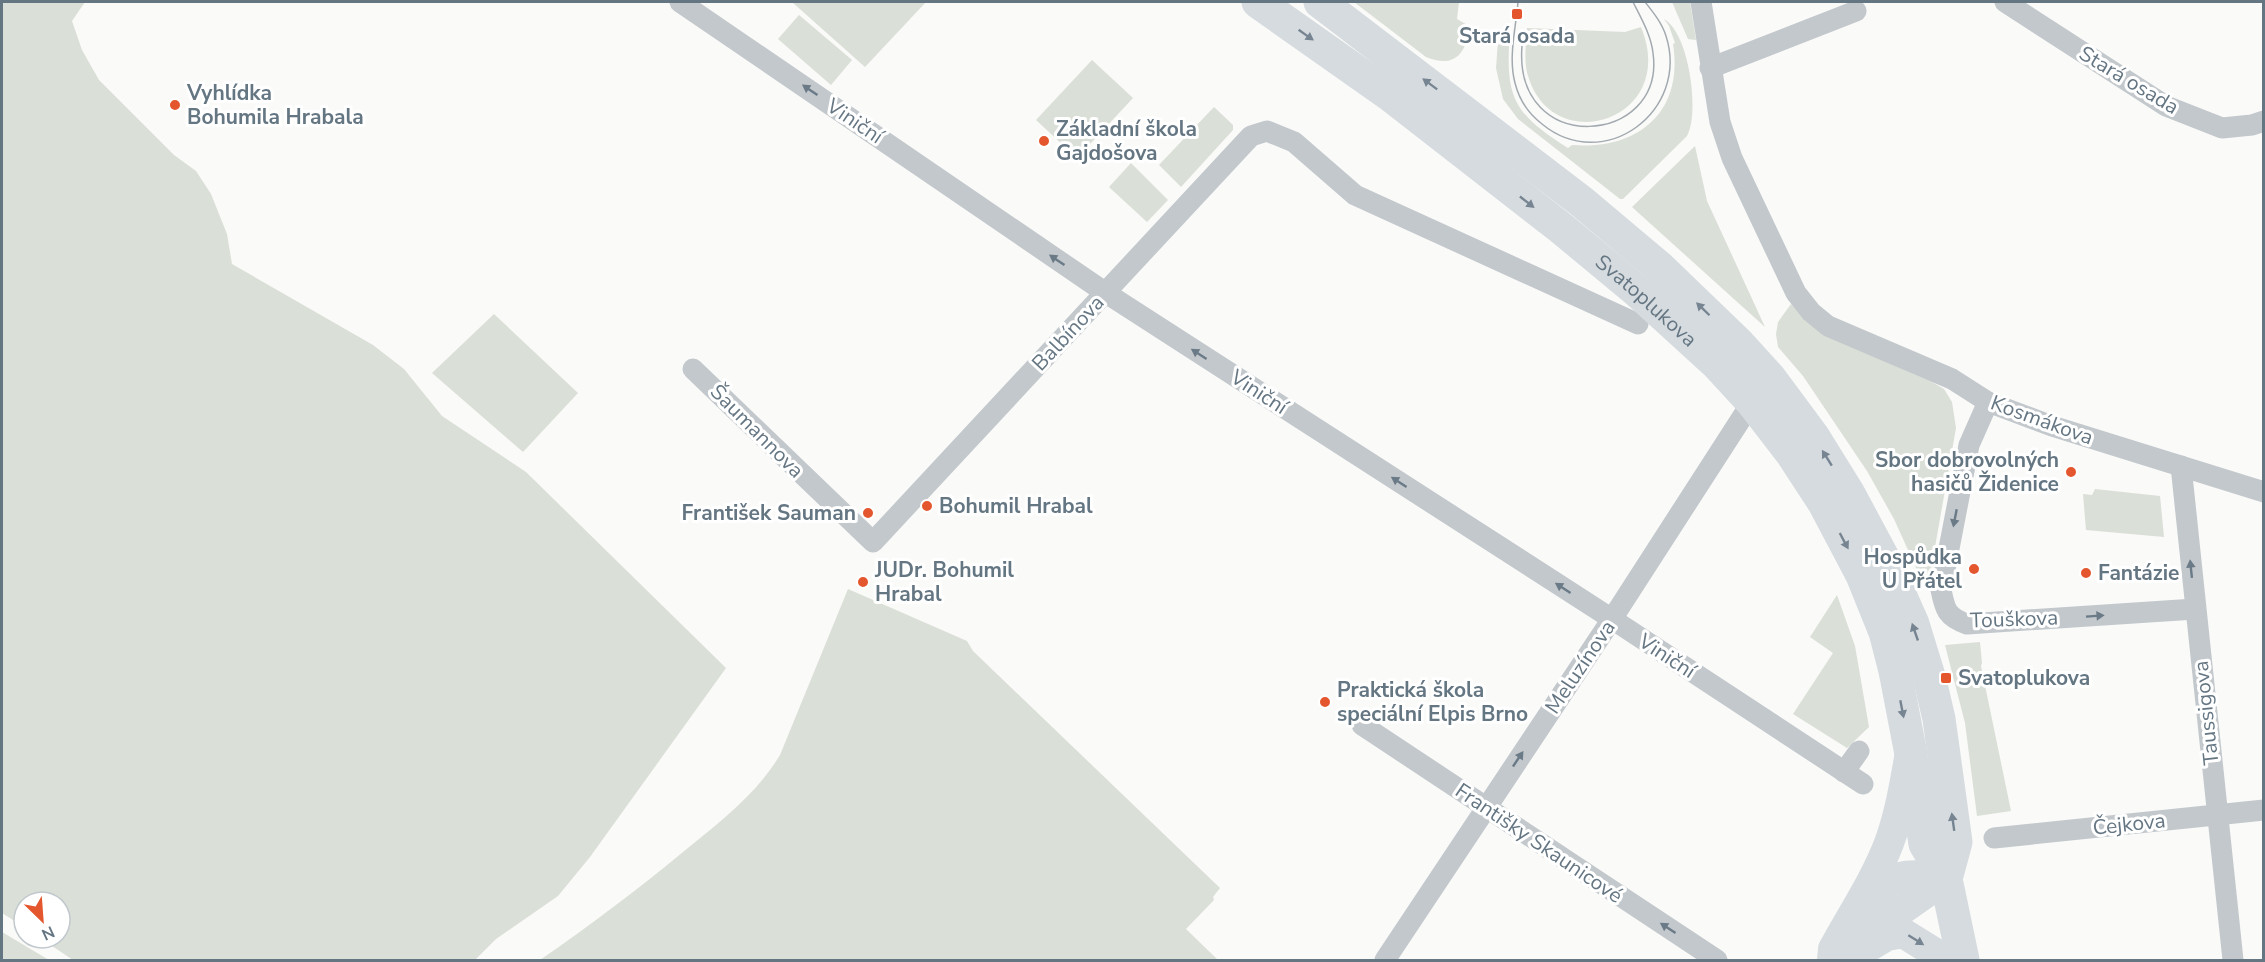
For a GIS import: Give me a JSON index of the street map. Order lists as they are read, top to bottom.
{
  "streets": {
    "main road": ["Svatoplukova"],
    "street": [
      "Stará osada",
      "Viniční",
      "Balbínova",
      "Kosmákova",
      "Šaumannova",
      "Touškova",
      "Meluzínova",
      "Taussigova",
      "Čejkova",
      "Františky Skaunicové"
    ]
  },
  "crossings": [
    ["Viniční", "Balbínova"],
    ["Viniční", "Meluzínova"],
    ["Svatoplukova", "Balbínova"],
    ["Svatoplukova", "Meluzínova"],
    ["Balbínova", "Šaumannova"],
    ["Kosmákova", "Touškova"],
    ["Kosmákova", "Taussigova"],
    ["Touškova", "Taussigova"],
    ["Meluzínova", "Františky Skaunicové"],
    ["Taussigova", "Čejkova"]
  ],
  "one_way": ["Viniční", "Františky Skaunicové"],
  "places": {
    "transit": ["Stará osada", "Svatoplukova"],
    "other": [
      "Vyhlídka Bohumila Hrabala",
      "Základní škola Gajdošova",
      "Sbor dobrovolných hasičů Židenice",
      "Bohumil Hrabal",
      "František Sauman",
      "Hospůdka U Přátel",
      "Fantázie",
      "JUDr. Bohumil Hrabal",
      "Praktická škola speciální Elpis Brno"
    ]
  },
  "north": "bottom right"
}
